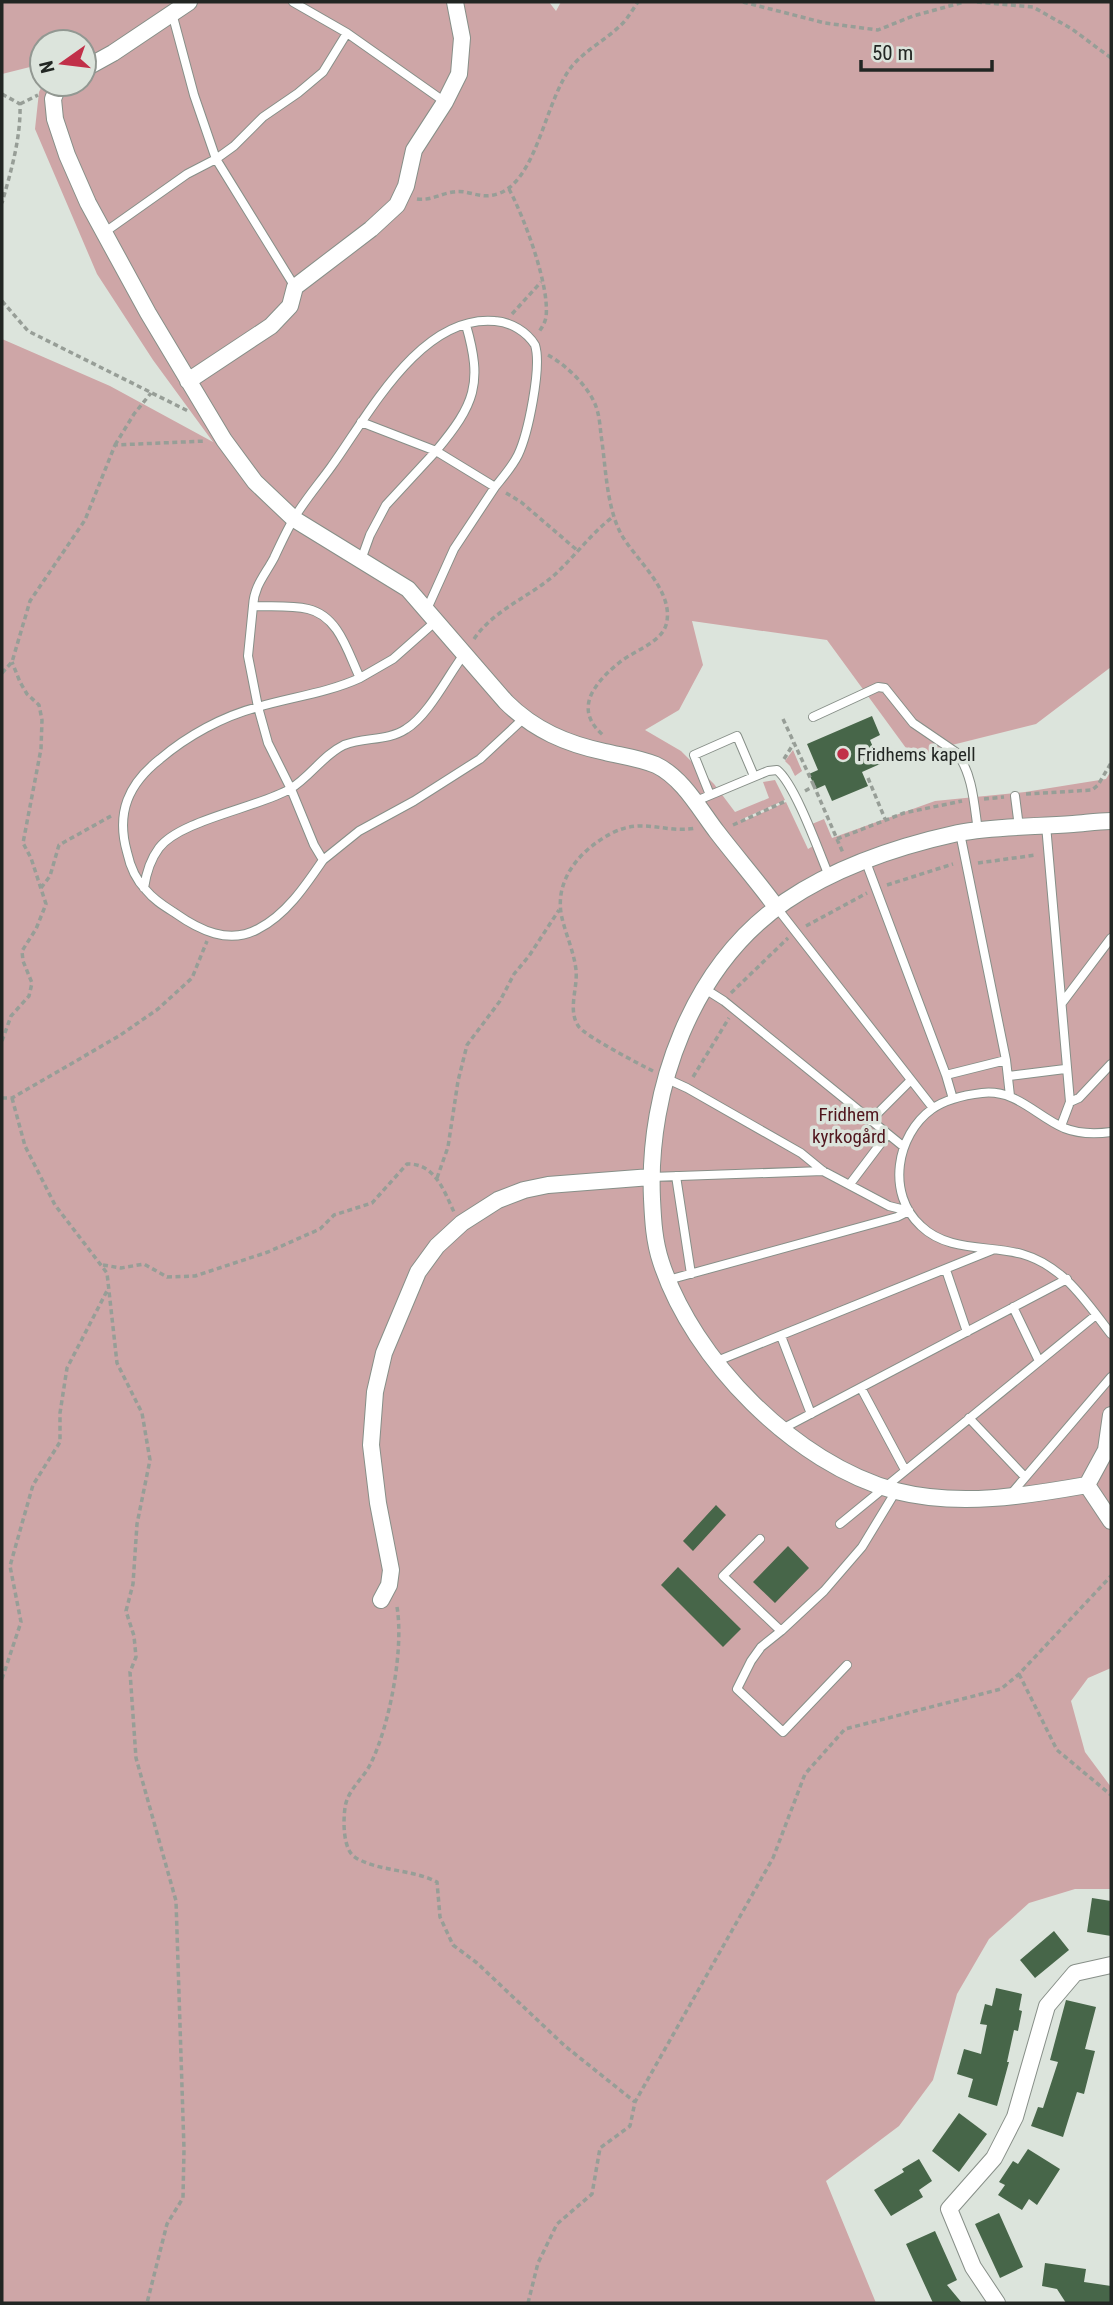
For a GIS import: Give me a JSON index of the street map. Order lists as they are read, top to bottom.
{
  "parks": ["Fridhem kyrkogård"],
  "places": ["Fridhems kapell"],
  "scale_bar": "50 m",
  "north": "left"
}
